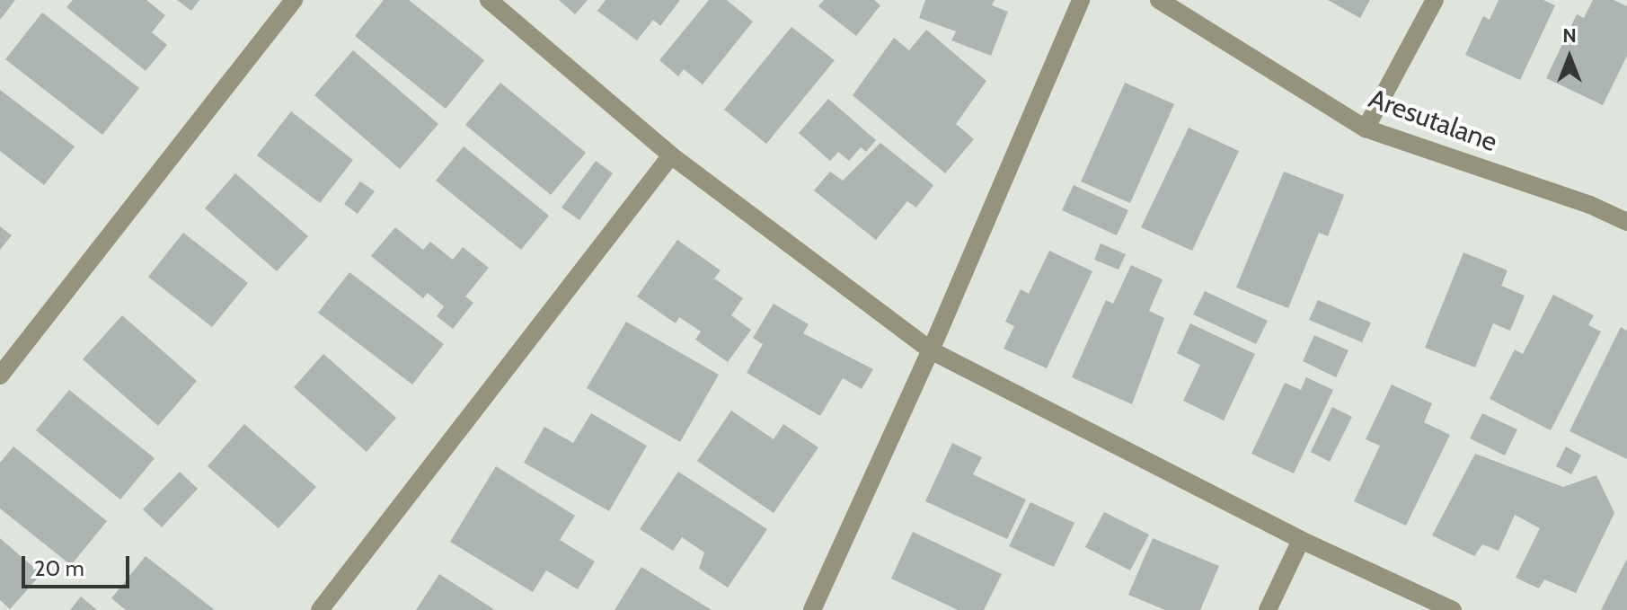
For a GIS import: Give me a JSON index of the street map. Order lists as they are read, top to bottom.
{
  "streets": {
    "street": ["Aresutalane"]
  },
  "scale_bar": "20 m",
  "north": "top"
}
